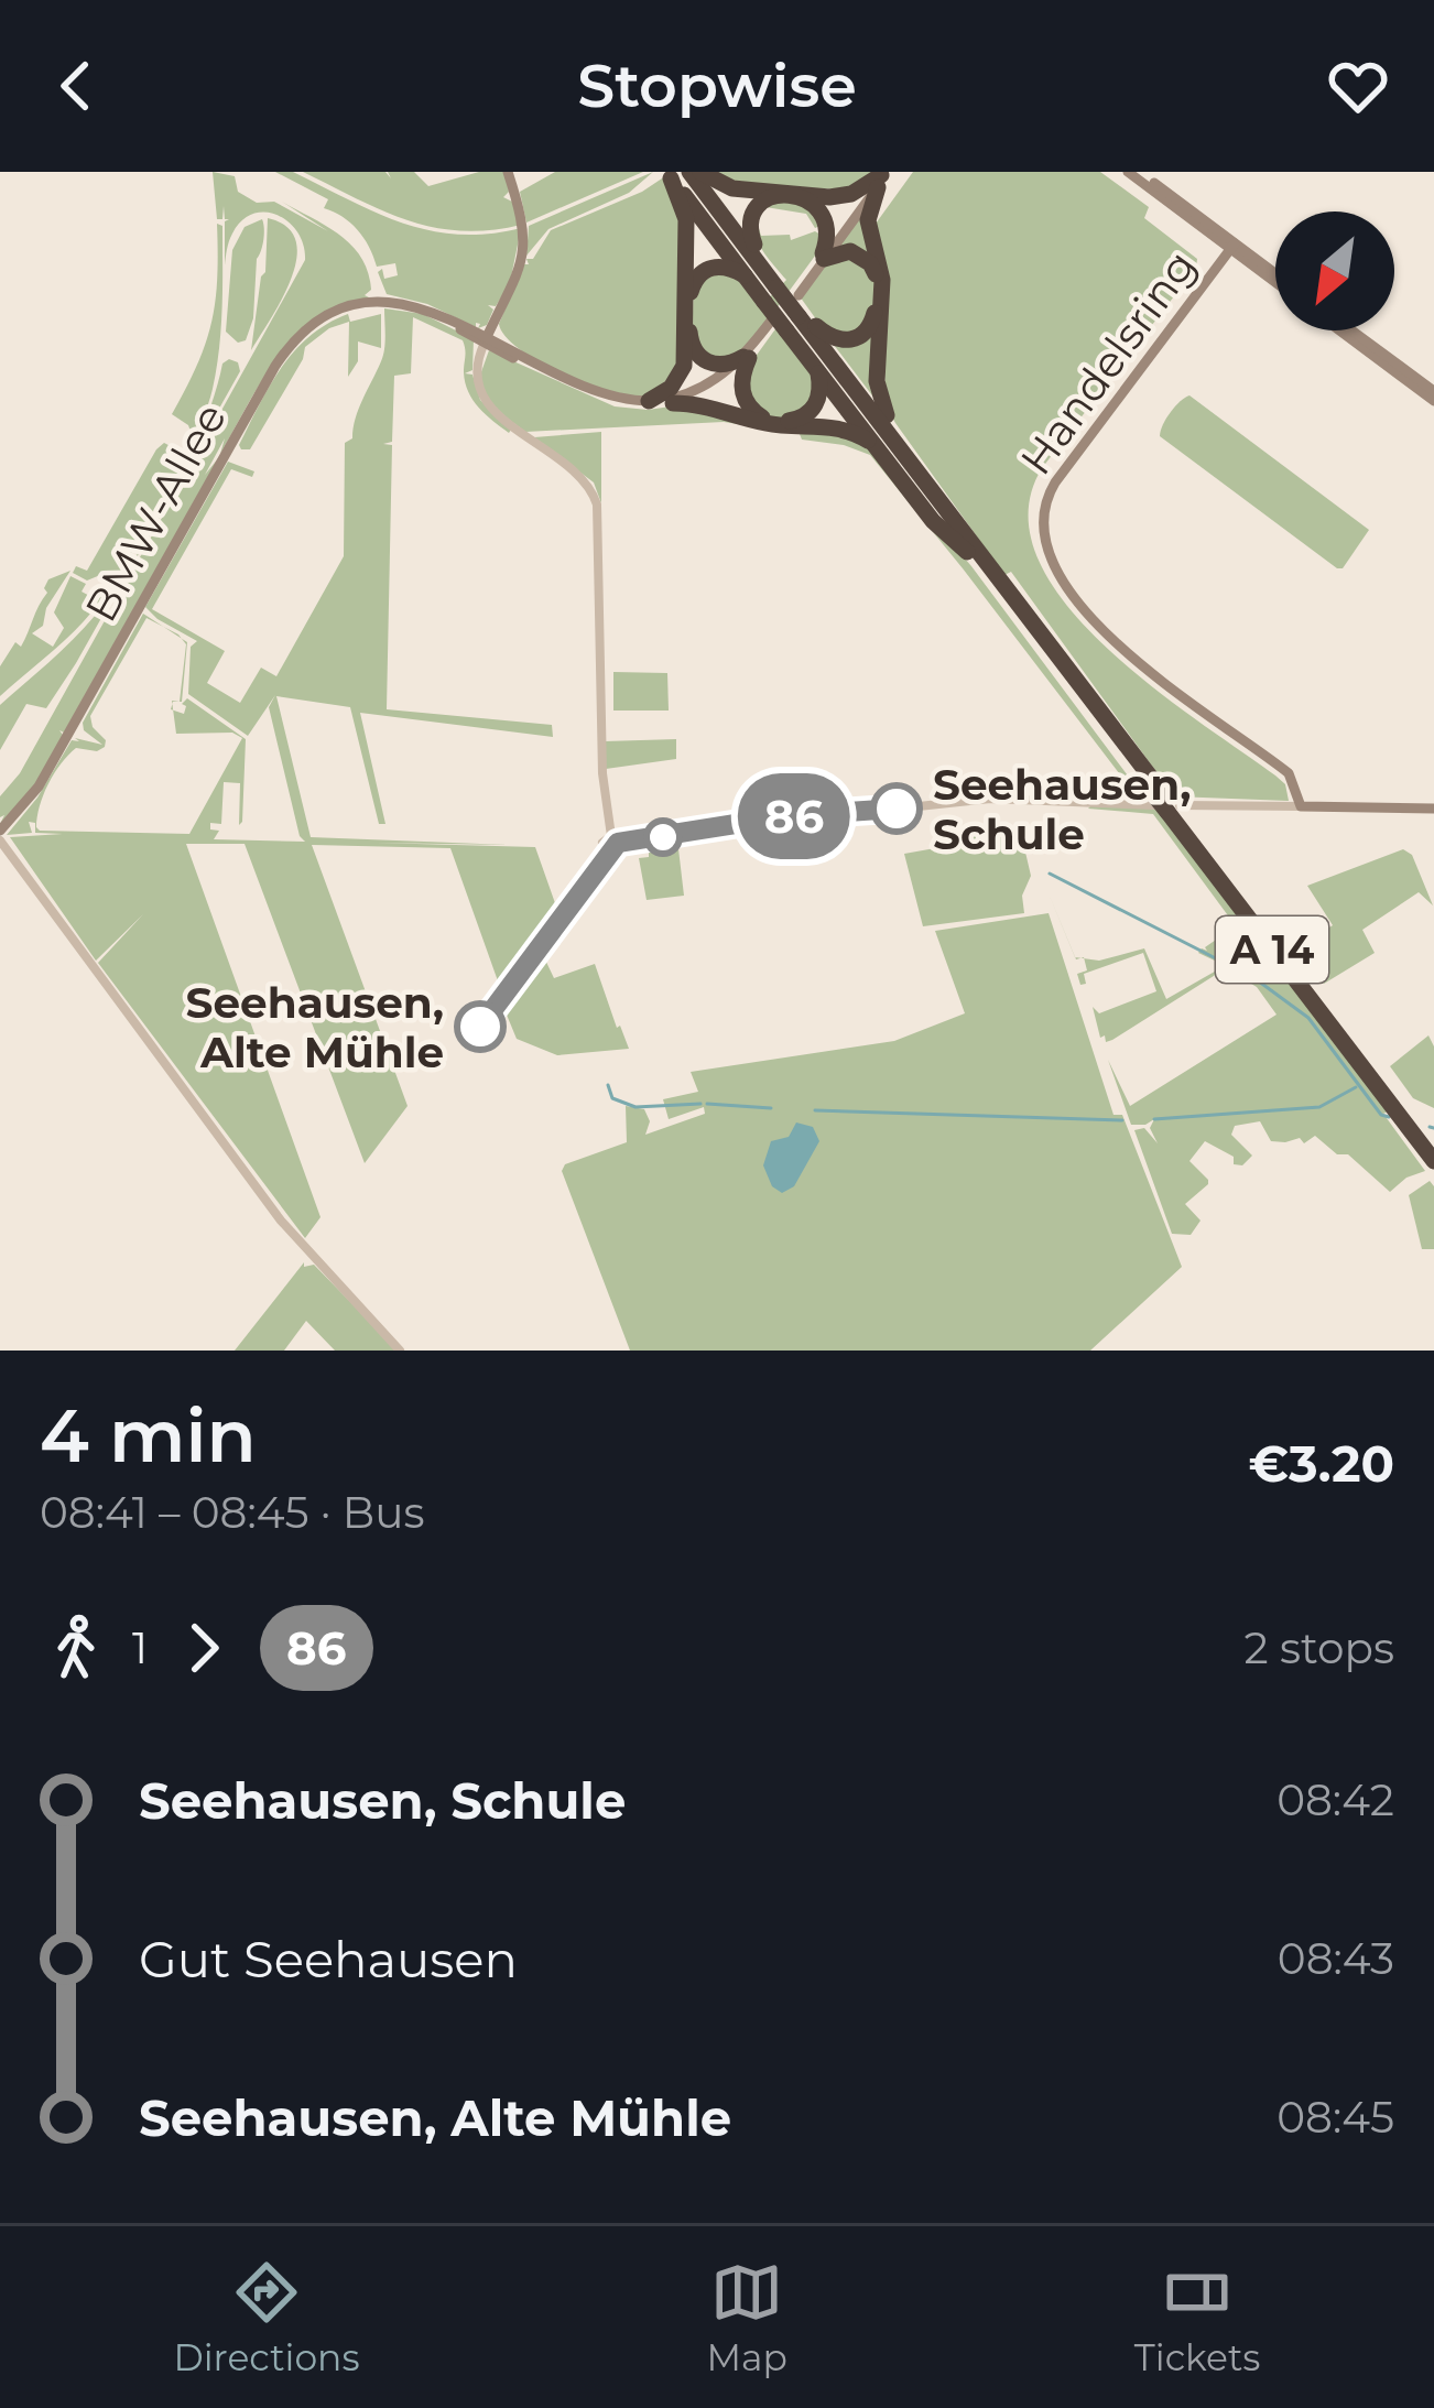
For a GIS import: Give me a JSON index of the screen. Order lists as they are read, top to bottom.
{
  "streets": {
    "highway": ["A 14"],
    "main road": ["Handelsring", "BMW-Allee"]
  },
  "crossings": [
    ["BMW-Allee", "A 14"]
  ],
  "places": ["Seehausen, Schule", "Seehausen, Alte Mühle"],
  "lines": ["bus line 86"],
  "north": "bottom left",
  "page": {
    "header": "Stopwise",
    "on_map": "86",
    "heading": ["4 min", "08:41 – 08:45 · Bus", "€3.20"],
    "legs": ["1", "86", "2 stops"],
    "list": [
      {
        "name": "Seehausen, Schule",
        "value": "08:42"
      },
      {
        "name": "Gut Seehausen",
        "value": "08:43"
      },
      {
        "name": "Seehausen, Alte Mühle",
        "value": "08:45"
      }
    ],
    "tabs": ["Directions", "Map", "Tickets"]
  }
}
